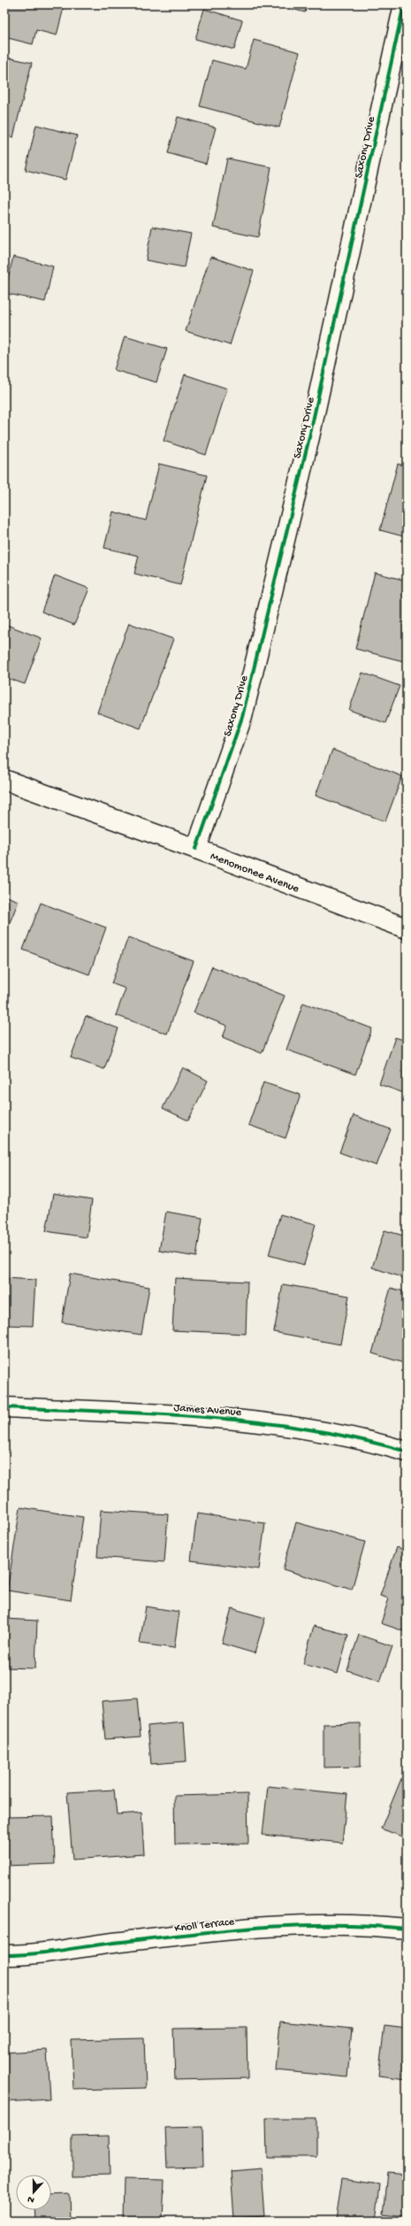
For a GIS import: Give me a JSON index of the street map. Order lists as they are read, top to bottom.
{
  "streets": {
    "street": [
      "Saxony Drive",
      "Menomonee Avenue",
      "James Avenue",
      "Knoll Terrace"
    ]
  },
  "crossings": [
    ["Saxony Drive", "Menomonee Avenue"]
  ],
  "north": "bottom"
}
